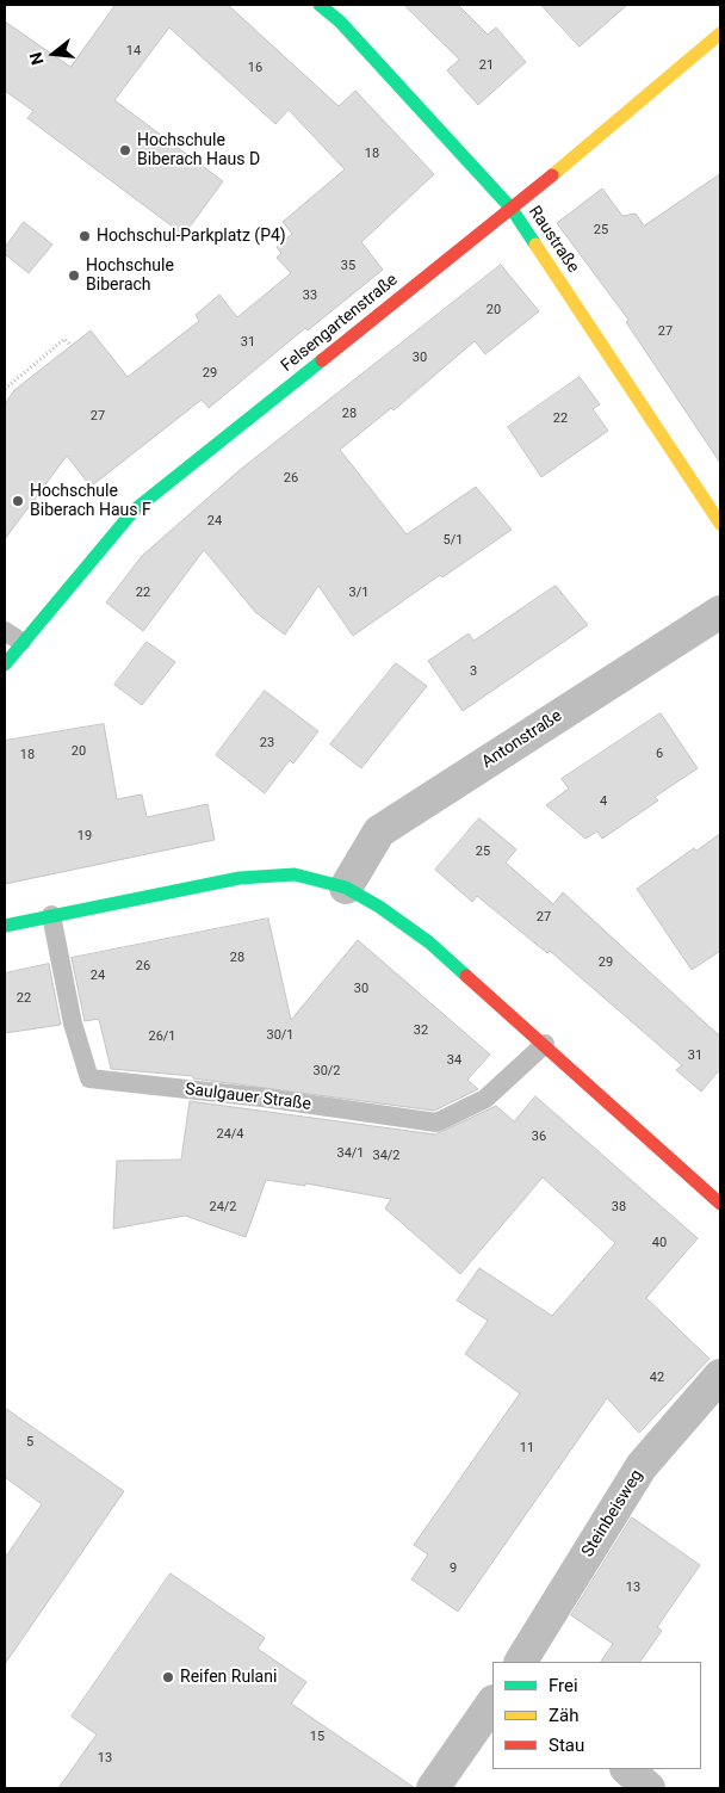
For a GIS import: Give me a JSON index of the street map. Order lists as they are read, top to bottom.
{
  "streets": {
    "street": [
      "Raustraße",
      "Felsengartenstraße",
      "Antonstraße",
      "Steinbeisweg"
    ],
    "lane": ["Saulgauer Straße"]
  },
  "crossings": [
    ["Raustraße", "Felsengartenstraße"]
  ],
  "places": [
    "Hochschule Biberach Haus D",
    "Hochschul-Parkplatz (P4)",
    "Hochschule Biberach",
    "Hochschule Biberach Haus F",
    "Reifen Rulani"
  ],
  "house_numbers": [
    "14",
    "21",
    "16",
    "18",
    "25",
    "35",
    "33",
    "20",
    "27",
    "31",
    "30",
    "29",
    "28",
    "27",
    "22",
    "26",
    "24",
    "5/1",
    "22",
    "3/1",
    "3",
    "23",
    "20",
    "6",
    "18",
    "4",
    "19",
    "25",
    "27",
    "28",
    "29",
    "26",
    "24",
    "30",
    "22",
    "32",
    "30/1",
    "26/1",
    "31",
    "34",
    "30/2",
    "24/4",
    "36",
    "34/1",
    "34/2",
    "24/2",
    "38",
    "40",
    "42",
    "5",
    "11",
    "9",
    "13",
    "15",
    "13"
  ],
  "legend": ["Frei", "Zäh", "Stau"],
  "north": "left"
}
